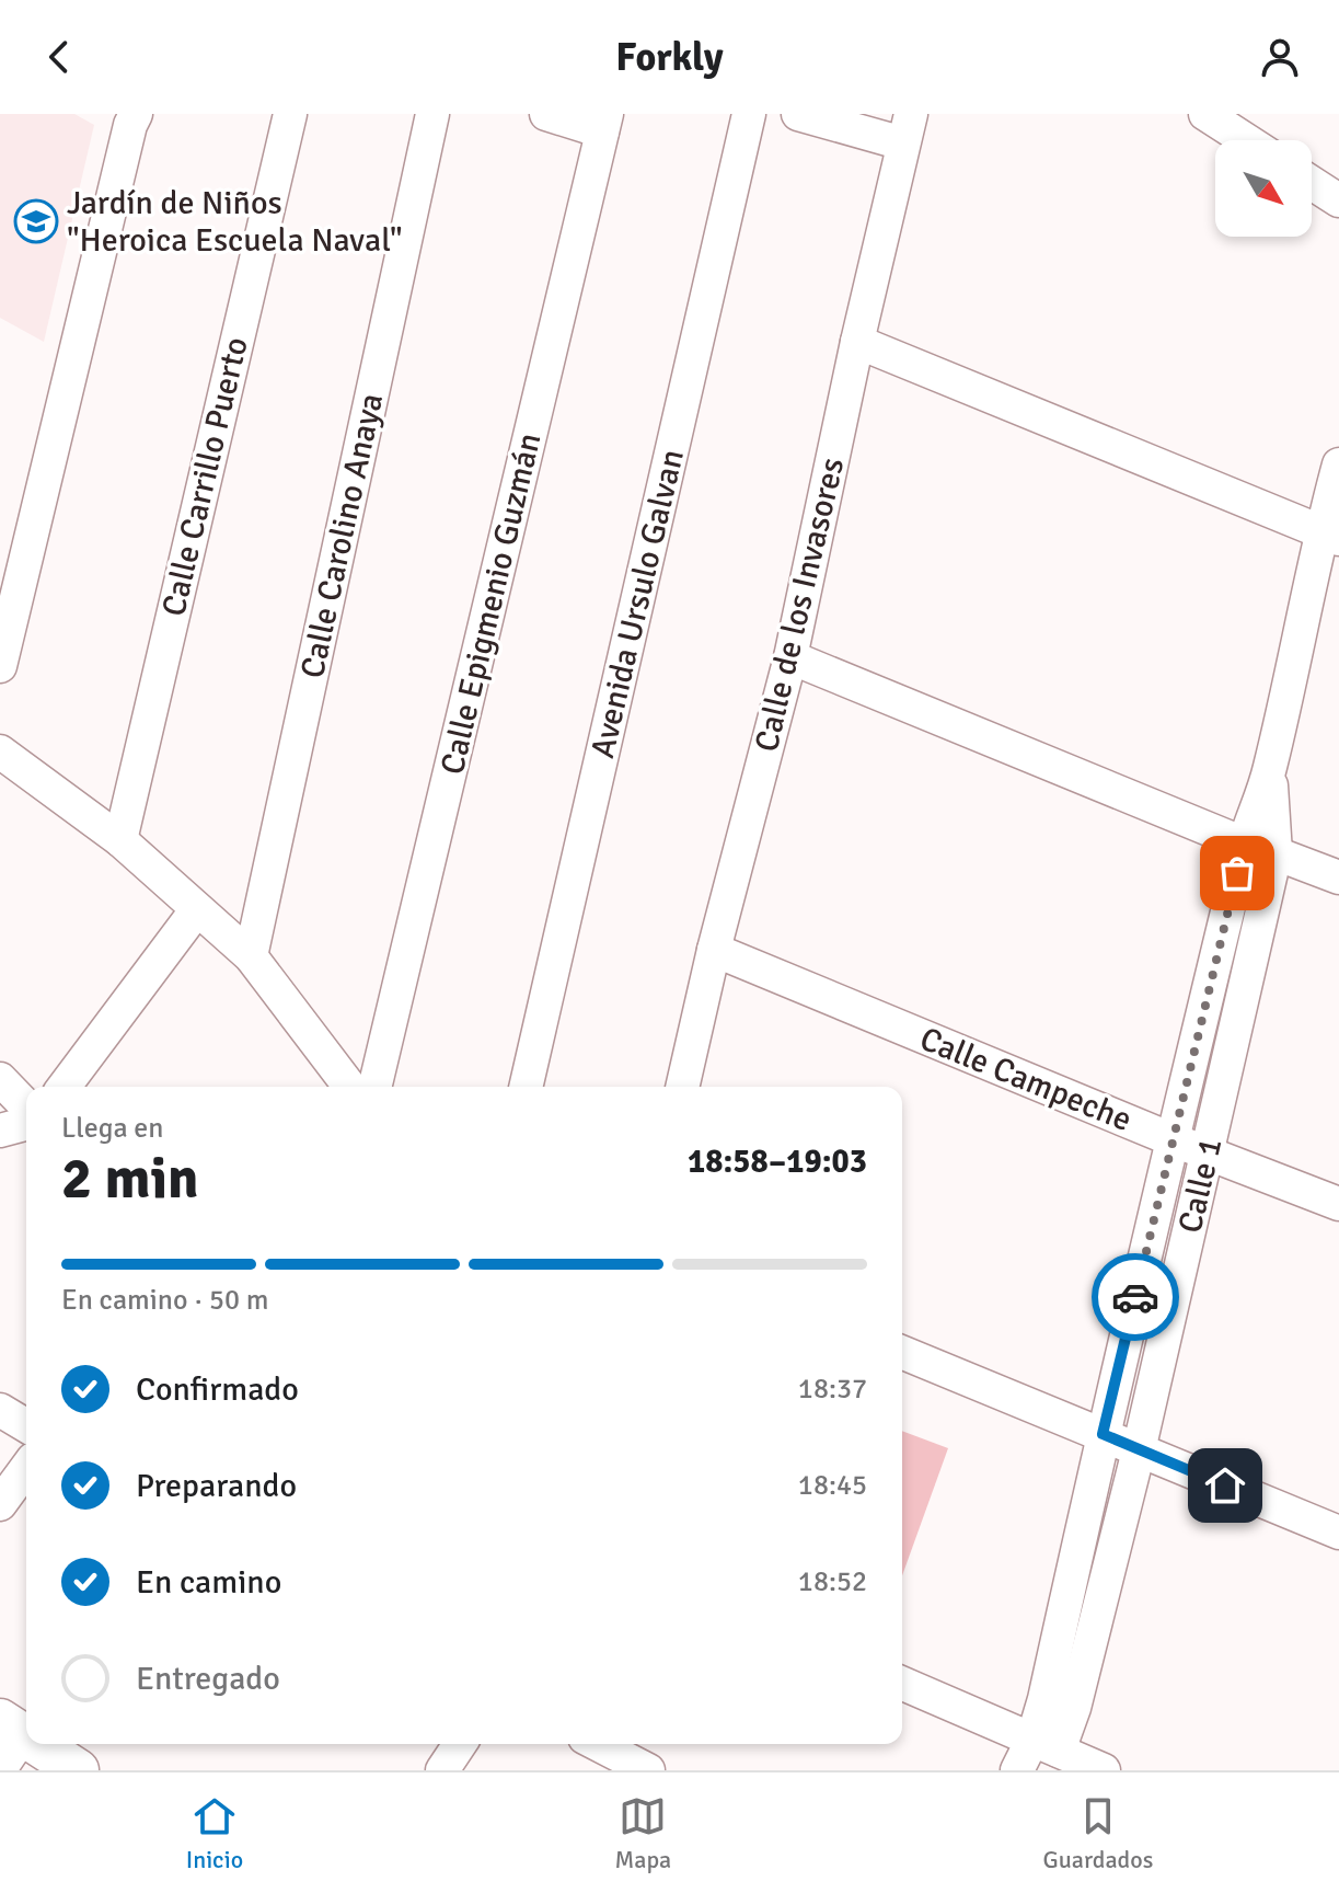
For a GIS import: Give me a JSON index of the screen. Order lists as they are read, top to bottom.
{
  "streets": {
    "street": [
      "Calle Carrillo Puerto",
      "Calle Carolino Anaya",
      "Calle Epigmenio Guzmán",
      "Avenida Ursulo Galvan",
      "Calle de los Invasores",
      "Calle Campeche",
      "Calle 1"
    ]
  },
  "crossings": [
    ["Calle de los Invasores", "Calle Campeche"],
    ["Calle Campeche", "Calle 1"]
  ],
  "places": {
    "school or university": ["Jardín de Niños \"Heroica Escuela Naval\""]
  },
  "north": "bottom right",
  "page": {
    "header": "Forkly",
    "heading": ["2 min", "Llega en", "18:58–19:03"],
    "bar": "En camino · 50 m",
    "list": [
      ["Confirmado", "18:37"],
      ["Preparando", "18:45"],
      ["En camino", "18:52"],
      "Entregado"
    ],
    "tabs": ["Inicio", "Mapa", "Guardados"]
  }
}
